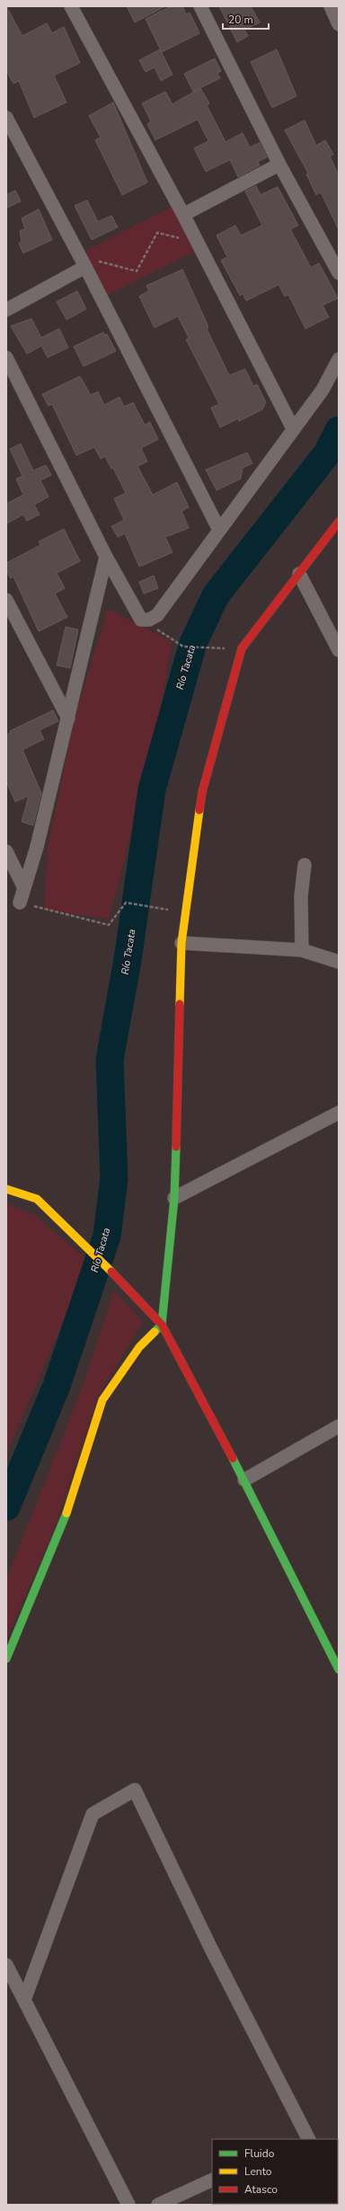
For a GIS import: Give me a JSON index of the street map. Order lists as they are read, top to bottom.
{
  "water": ["Río Tacata"],
  "legend": ["Fluido", "Lento", "Atasco"],
  "scale_bar": "20 m"
}
